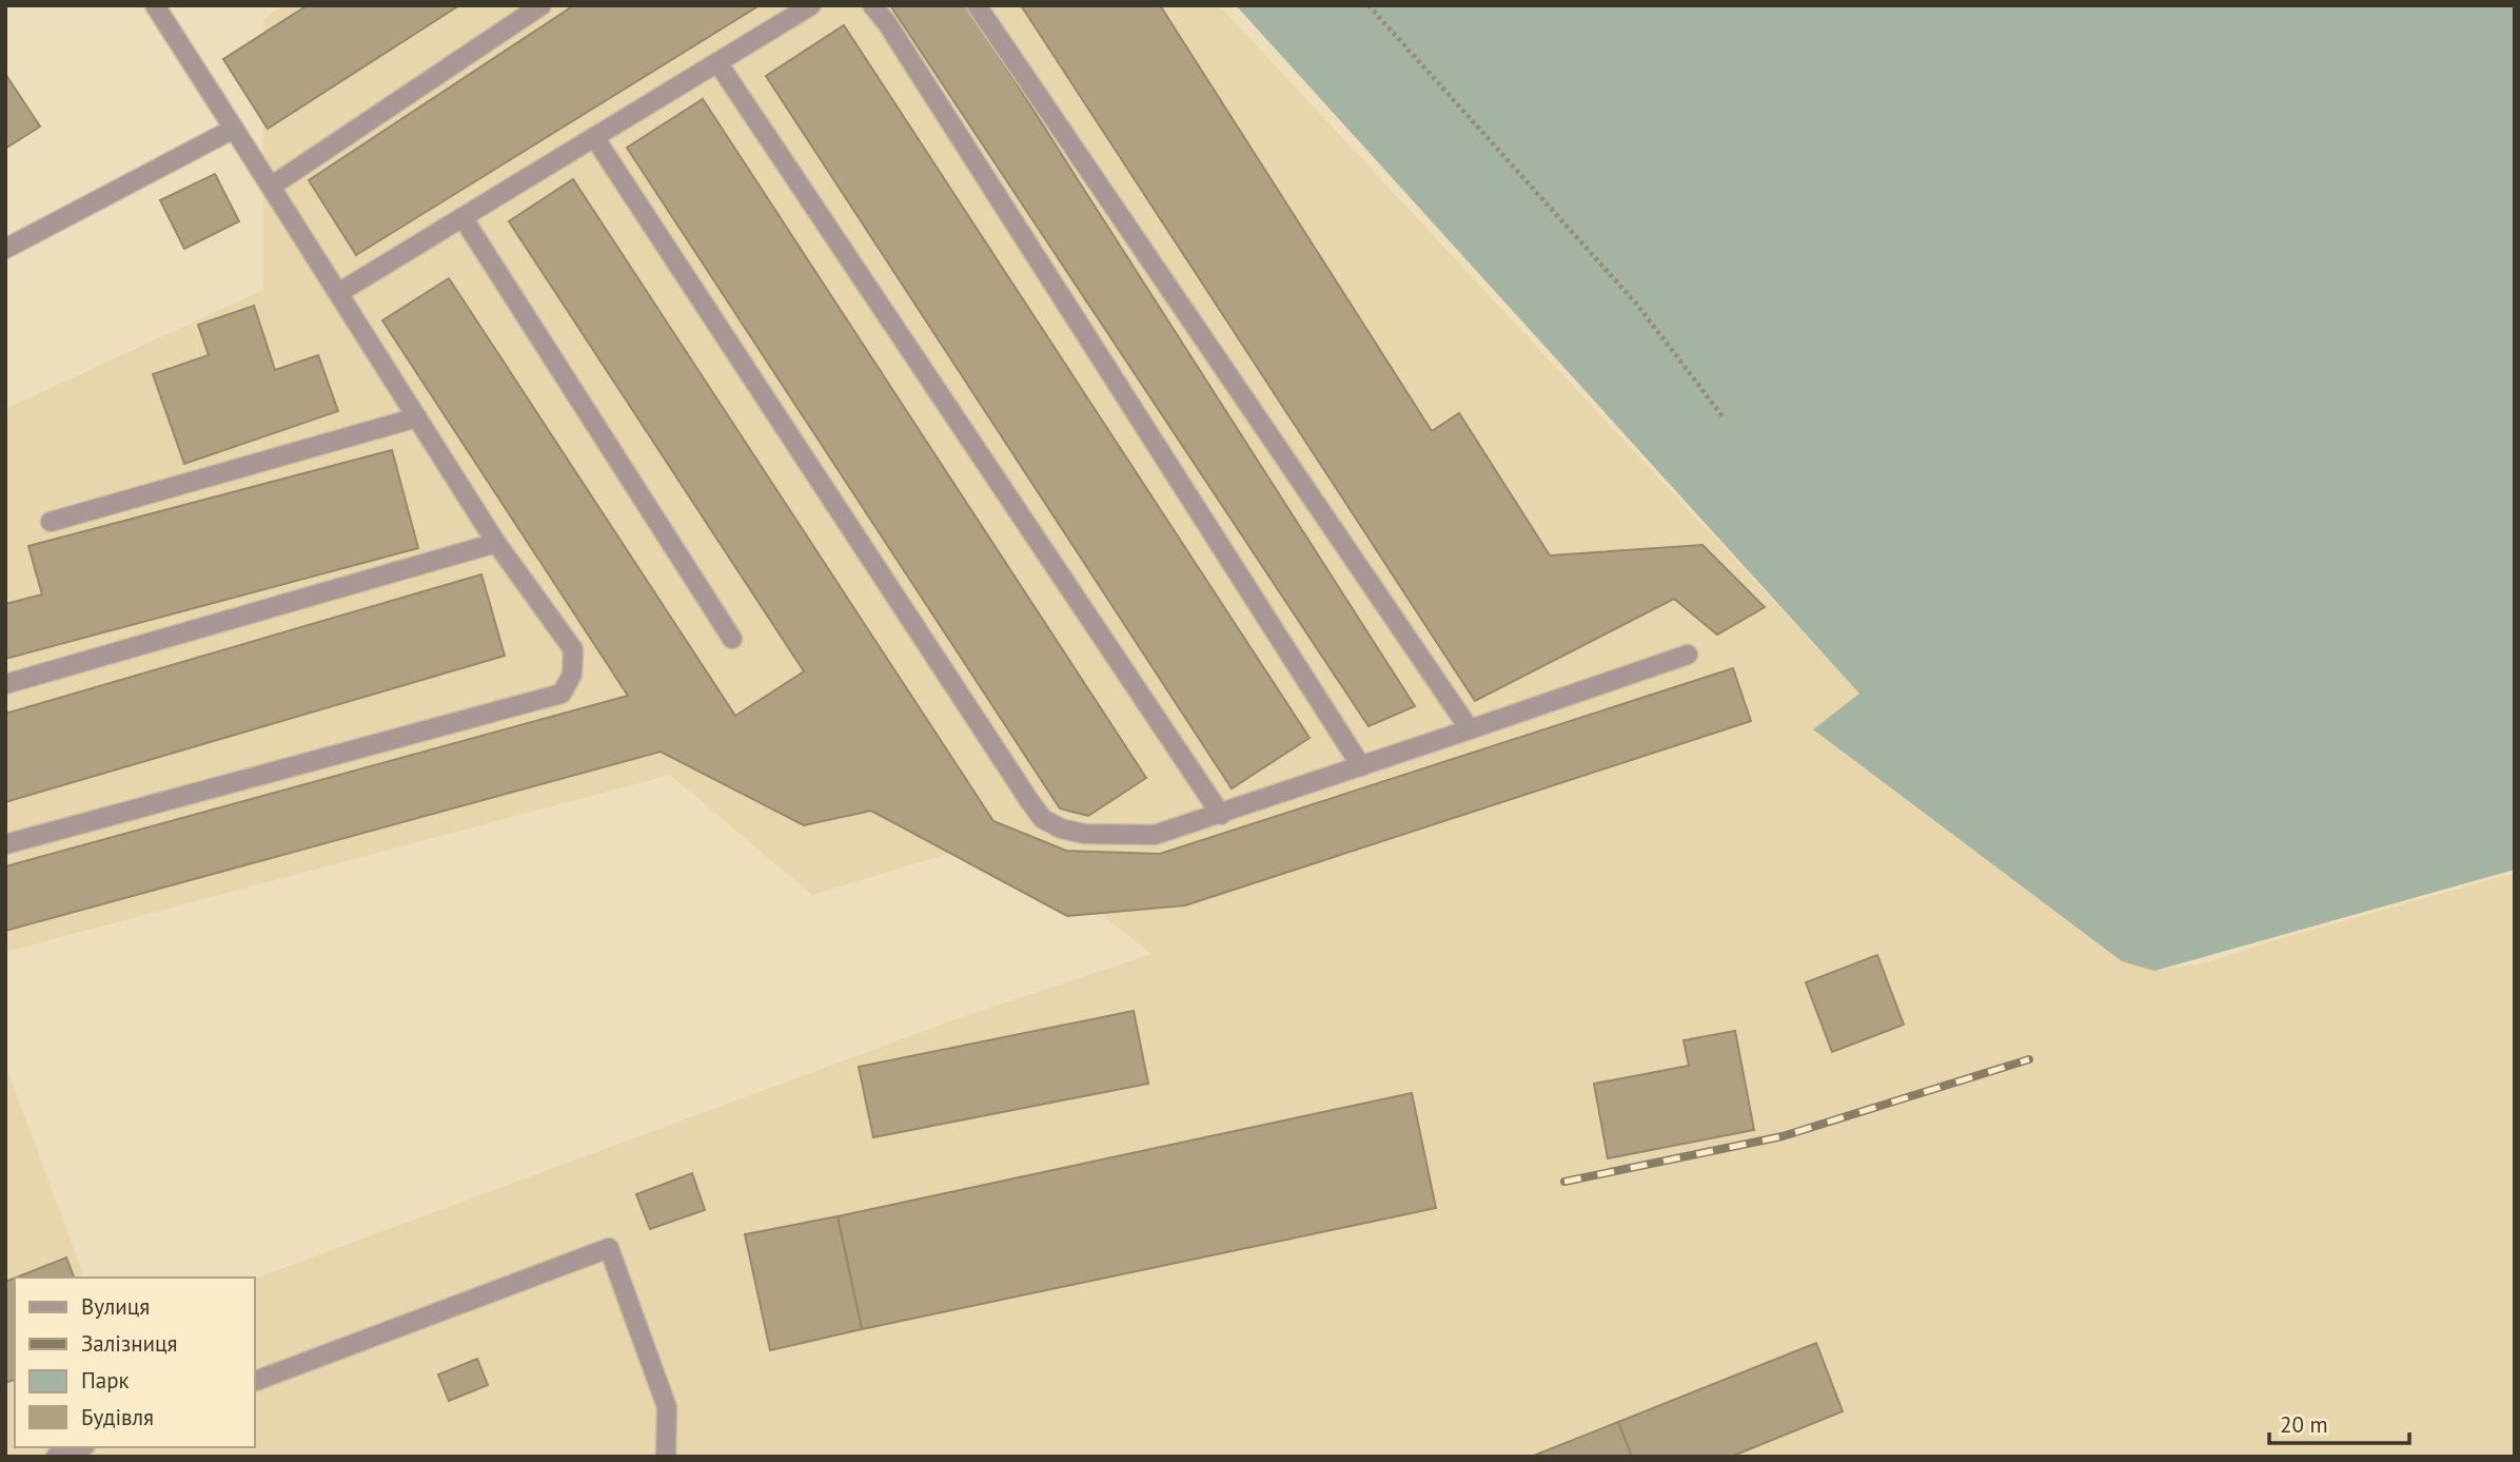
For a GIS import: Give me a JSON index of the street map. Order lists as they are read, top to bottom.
{
  "legend": [
    "Вулиця",
    "Залізниця",
    "Парк",
    "Будівля"
  ],
  "scale_bar": "20 m"
}
